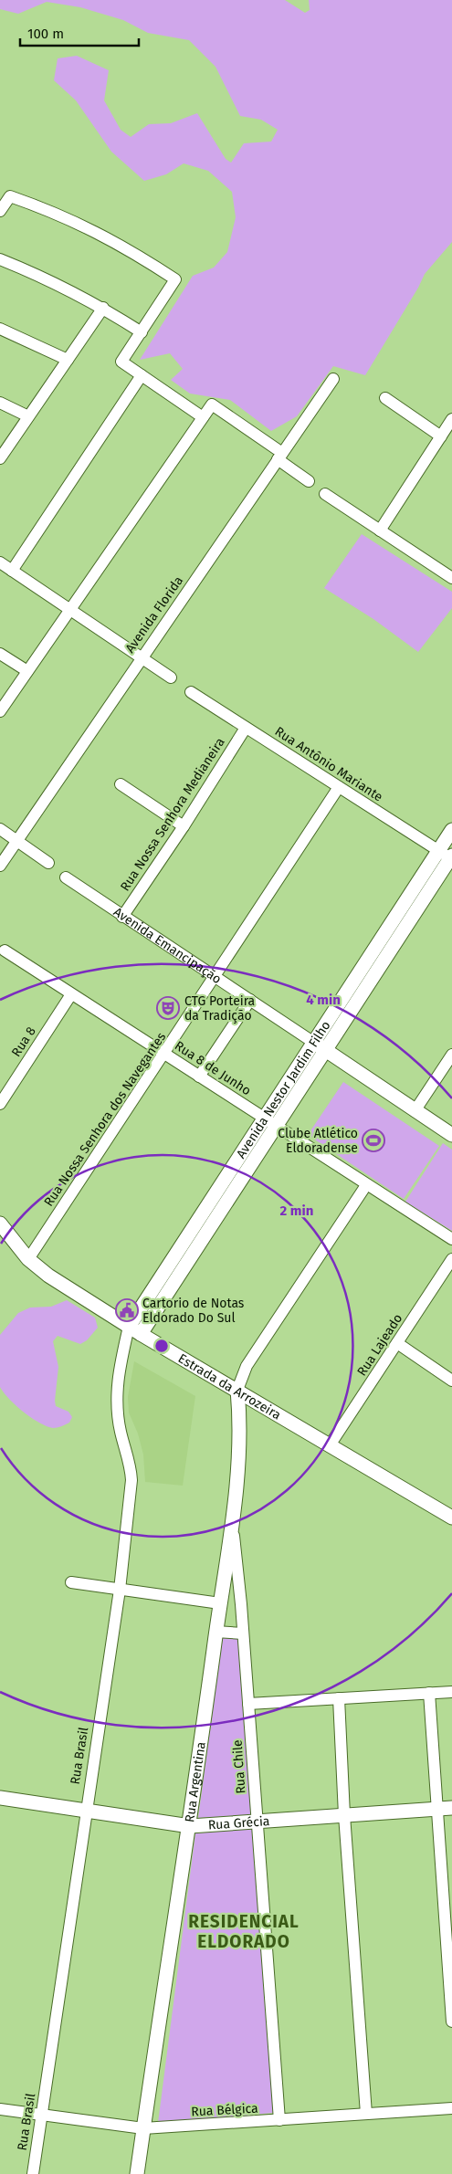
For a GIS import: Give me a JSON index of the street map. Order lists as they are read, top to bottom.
{
  "streets": {
    "main road": [
      "Avenida Emancipação",
      "Avenida Nestor Jardim Filho",
      "Estrada da Arrozeira",
      "Rua Argentina",
      "Rua Grécia"
    ],
    "street": [
      "Avenida Florida",
      "Rua Antônio Mariante",
      "Rua Nossa Senhora Medianeira",
      "Rua 8",
      "Rua 8 de Junho",
      "Rua Nossa Senhora dos Navegantes",
      "Rua Lajeado",
      "Rua Brasil",
      "Rua Chile",
      "Rua Bélgica"
    ]
  },
  "crossings": [
    ["Rua Antônio Mariante", "Rua Nossa Senhora Medianeira"],
    ["Rua Antônio Mariante", "Avenida Nestor Jardim Filho"],
    ["Rua Antônio Mariante", "Rua Nossa Senhora dos Navegantes"],
    ["Rua Nossa Senhora Medianeira", "Avenida Emancipação"],
    ["Avenida Emancipação", "Avenida Nestor Jardim Filho"],
    ["Avenida Emancipação", "Rua Nossa Senhora dos Navegantes"],
    ["Rua 8", "Rua 8 de Junho"],
    ["Rua 8 de Junho", "Avenida Nestor Jardim Filho"],
    ["Rua 8 de Junho", "Rua Nossa Senhora dos Navegantes"],
    ["Avenida Nestor Jardim Filho", "Estrada da Arrozeira"],
    ["Avenida Nestor Jardim Filho", "Rua Brasil"],
    ["Rua Nossa Senhora dos Navegantes", "Estrada da Arrozeira"],
    ["Rua Lajeado", "Estrada da Arrozeira"],
    ["Estrada da Arrozeira", "Rua Brasil"],
    ["Estrada da Arrozeira", "Rua Argentina"],
    ["Rua Brasil", "Rua Grécia"],
    ["Rua Brasil", "Rua Bélgica"],
    ["Rua Chile", "Rua Argentina"],
    ["Rua Chile", "Rua Grécia"],
    ["Rua Chile", "Rua Bélgica"],
    ["Rua Argentina", "Rua Grécia"],
    ["Rua Argentina", "Rua Bélgica"]
  ],
  "districts": ["RESIDENCIAL ELDORADO"],
  "places": {
    "theatre": ["CTG Porteira da Tradição"],
    "sports": ["Clube Atlético Eldoradense"],
    "public building": ["Cartorio de Notas Eldorado Do Sul"]
  },
  "scale_bar": "100 m",
  "rings": ["4 min", "2 min"]
}
